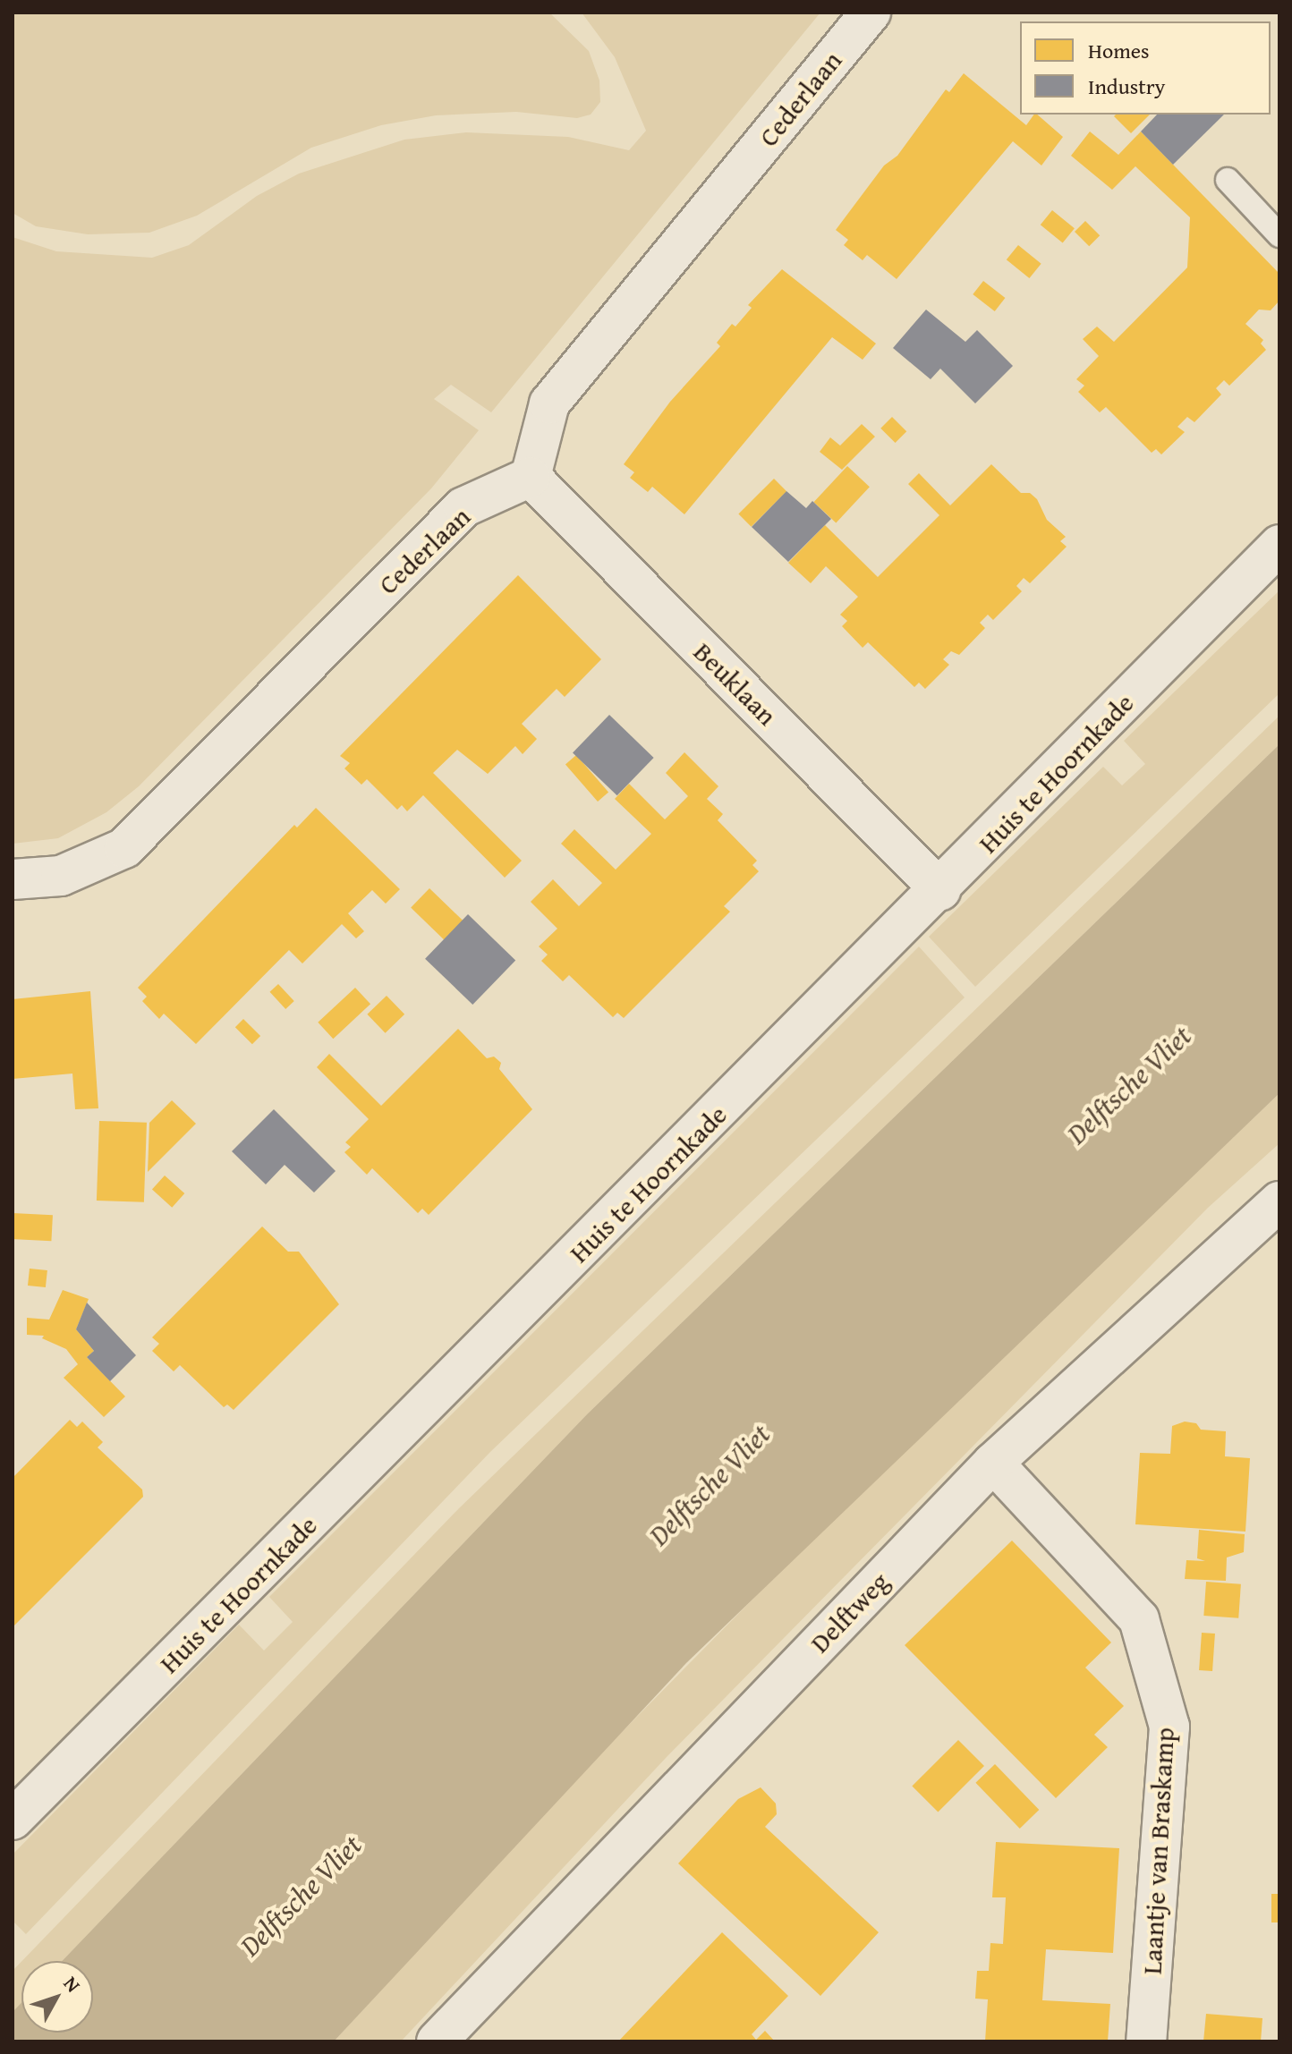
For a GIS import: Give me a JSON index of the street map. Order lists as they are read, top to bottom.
{
  "streets": {
    "street": [
      "Cederlaan",
      "Beuklaan",
      "Huis te Hoornkade",
      "Delftweg",
      "Laantje van Braskamp"
    ]
  },
  "crossings": [
    ["Cederlaan", "Beuklaan"],
    ["Beuklaan", "Huis te Hoornkade"],
    ["Delftweg", "Laantje van Braskamp"]
  ],
  "water": ["Delftsche Vliet"],
  "legend": ["Homes", "Industry"],
  "north": "top right"
}
